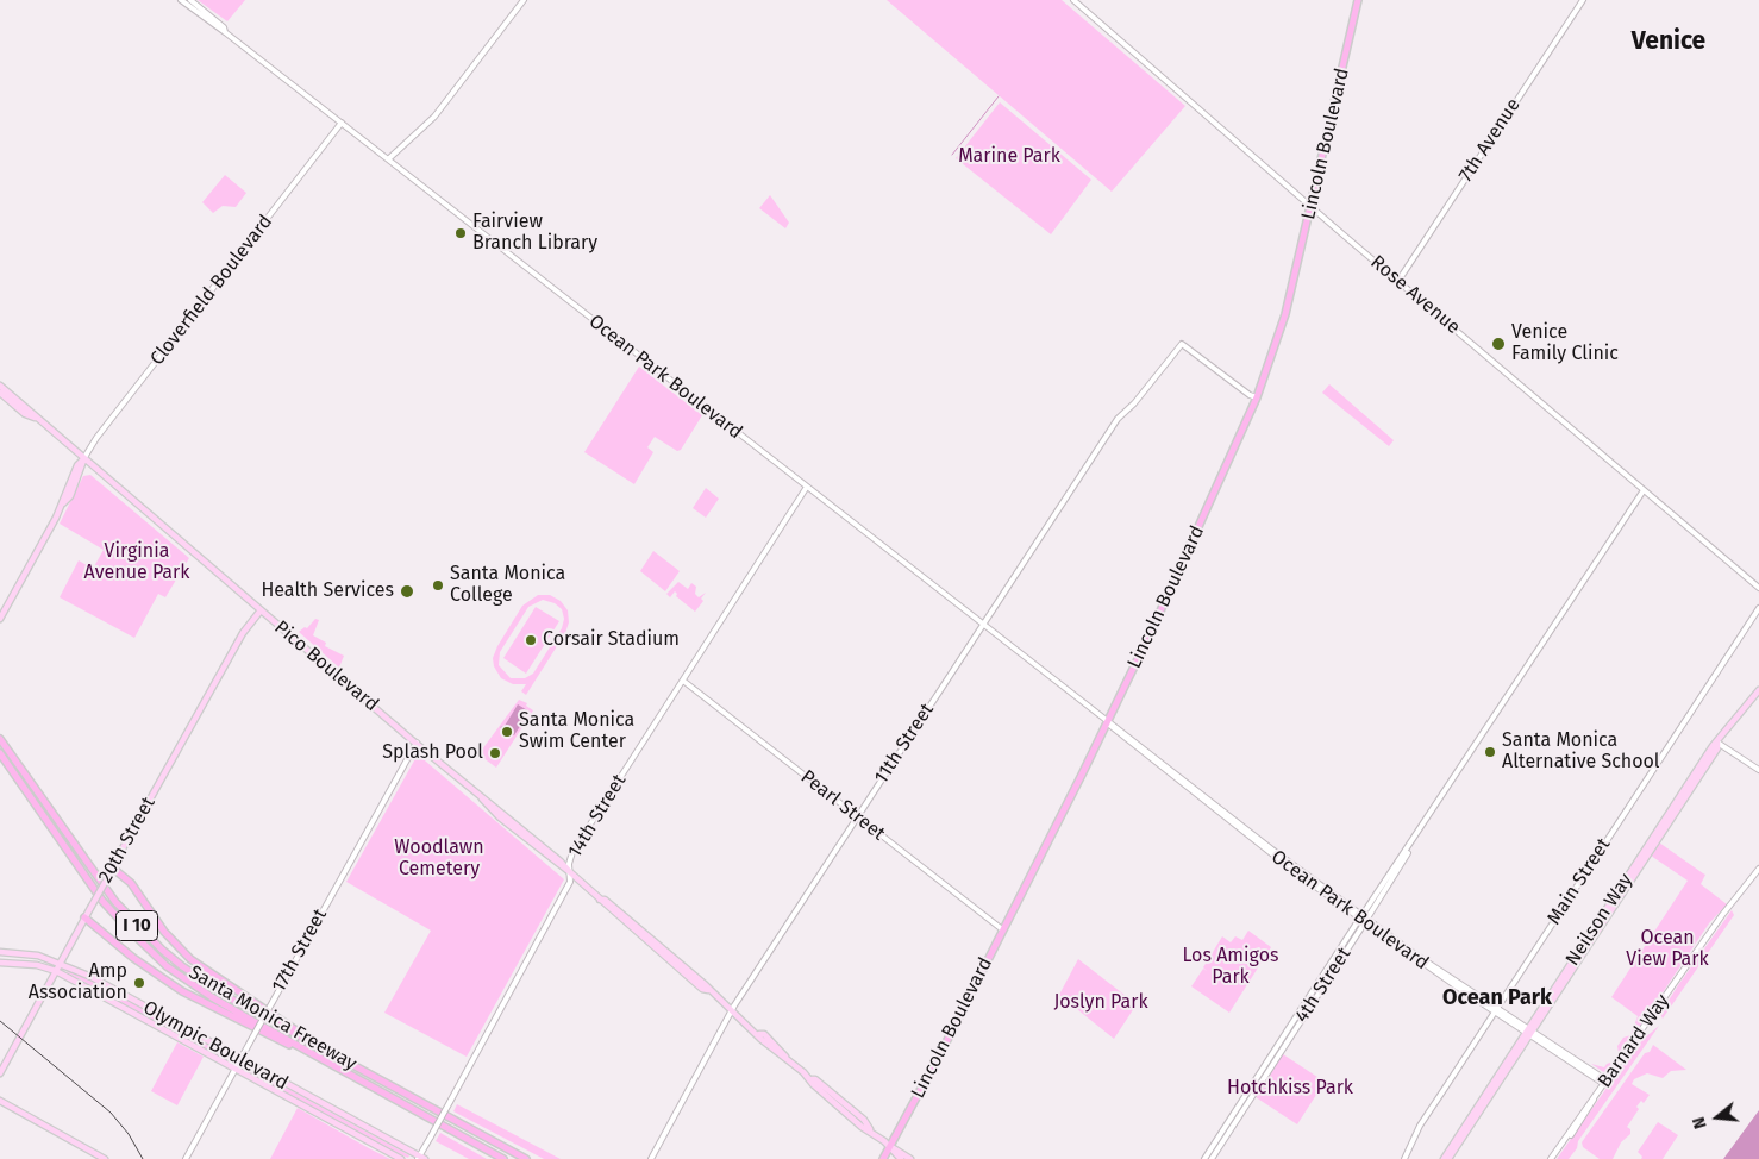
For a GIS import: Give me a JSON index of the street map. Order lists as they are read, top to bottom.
{
  "streets": {
    "highway": ["Lincoln Boulevard", "I 10", "Santa Monica Freeway"],
    "main road": [
      "Cloverfield Boulevard",
      "Pico Boulevard",
      "20th Street",
      "Neilson Way",
      "Olympic Boulevard"
    ],
    "street": [
      "7th Avenue",
      "Rose Avenue",
      "Ocean Park Boulevard",
      "11th Street",
      "Pearl Street",
      "14th Street",
      "Main Street",
      "17th Street",
      "4th Street",
      "Barnard Way"
    ]
  },
  "crossings": [
    ["7th Avenue", "Rose Avenue"],
    ["Lincoln Boulevard", "Rose Avenue"],
    ["Lincoln Boulevard", "Ocean Park Boulevard"],
    ["Lincoln Boulevard", "Pico Boulevard"],
    ["Lincoln Boulevard", "11th Street"],
    ["Lincoln Boulevard", "Pearl Street"],
    ["Cloverfield Boulevard", "Ocean Park Boulevard"],
    ["Cloverfield Boulevard", "Pico Boulevard"],
    ["Rose Avenue", "4th Street"],
    ["Ocean Park Boulevard", "11th Street"],
    ["Ocean Park Boulevard", "14th Street"],
    ["Ocean Park Boulevard", "Main Street"],
    ["Ocean Park Boulevard", "Neilson Way"],
    ["Ocean Park Boulevard", "Barnard Way"],
    ["Pico Boulevard", "11th Street"],
    ["Pico Boulevard", "14th Street"],
    ["Pico Boulevard", "20th Street"],
    ["Pico Boulevard", "17th Street"],
    ["11th Street", "Pearl Street"],
    ["Pearl Street", "14th Street"],
    ["14th Street", "Olympic Boulevard"],
    ["20th Street", "Olympic Boulevard"],
    ["17th Street", "Olympic Boulevard"]
  ],
  "districts": ["Venice", "Ocean Park"],
  "parks": [
    "Marine Park",
    "Virginia Avenue Park",
    "Woodlawn Cemetery",
    "Ocean View Park",
    "Los Amigos Park",
    "Joslyn Park",
    "Hotchkiss Park"
  ],
  "places": [
    "Fairview Branch Library",
    "Venice Family Clinic",
    "Santa Monica College",
    "Health Services",
    "Corsair Stadium",
    "Santa Monica Swim Center",
    "Santa Monica Alternative School",
    "Splash Pool",
    "Amp Association"
  ],
  "north": "left"
}
